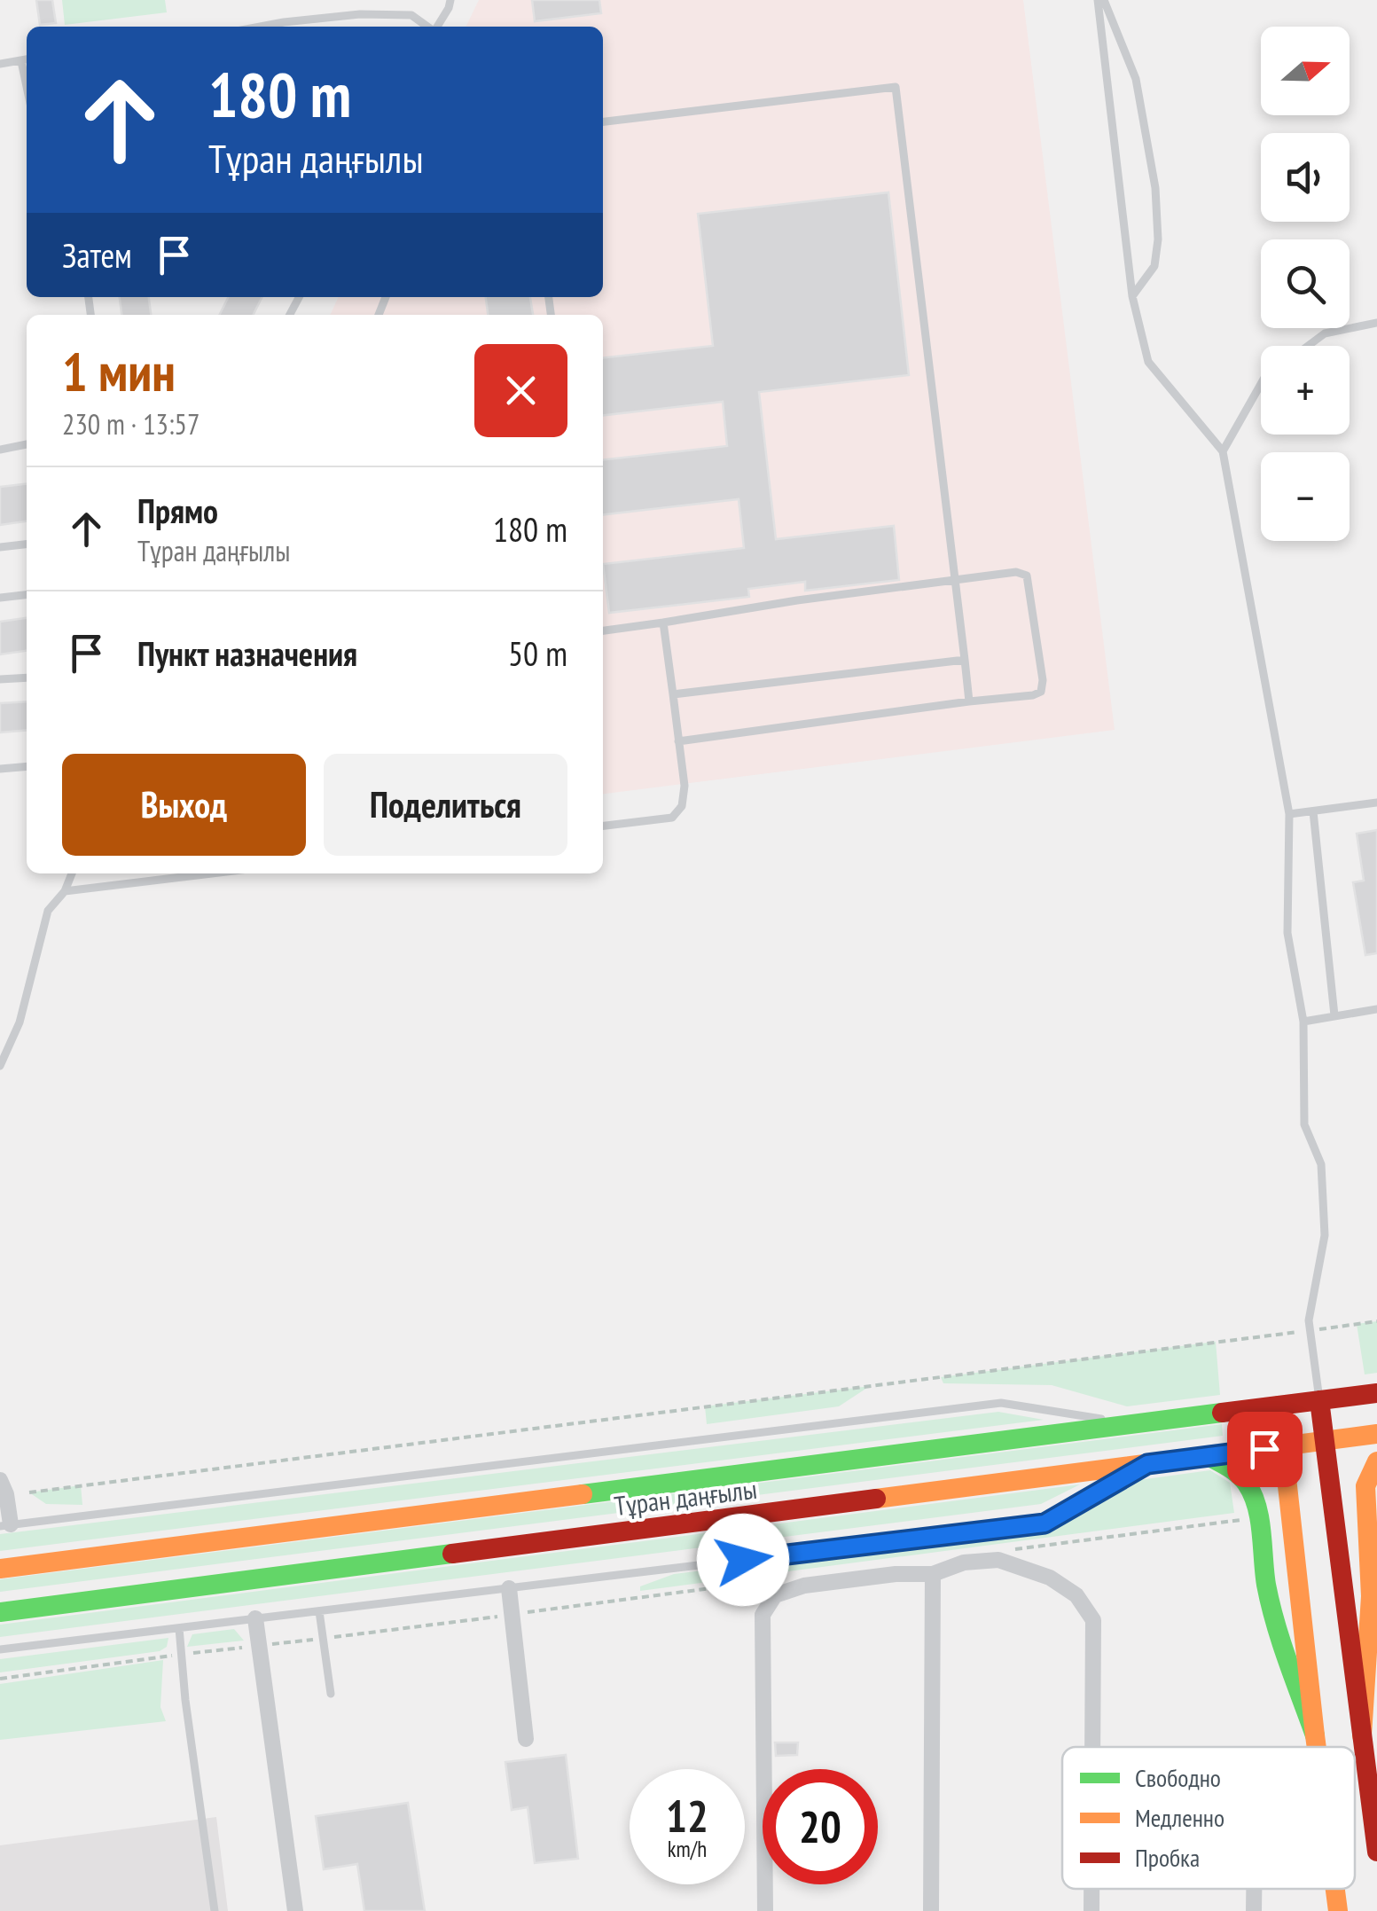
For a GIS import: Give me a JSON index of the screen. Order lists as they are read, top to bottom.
{
  "streets": {
    "main road": ["Тұран даңғылы"]
  },
  "legend": ["Свободно", "Медленно", "Пробка"],
  "north": "right",
  "page": {
    "map_buttons": ["+", "−"],
    "turn": ["180 m", "Тұран даңғылы"],
    "then": "Затем",
    "heading": ["1 мин", "230 m · 13:57"],
    "list": [
      {
        "name": "Прямо",
        "note": "Тұран даңғылы",
        "value": "180 m"
      },
      {
        "name": "Пункт назначения",
        "value": "50 m"
      }
    ],
    "buttons": ["Выход", "Поделиться"],
    "speed": "12 km/h",
    "limit": "20"
  }
}
